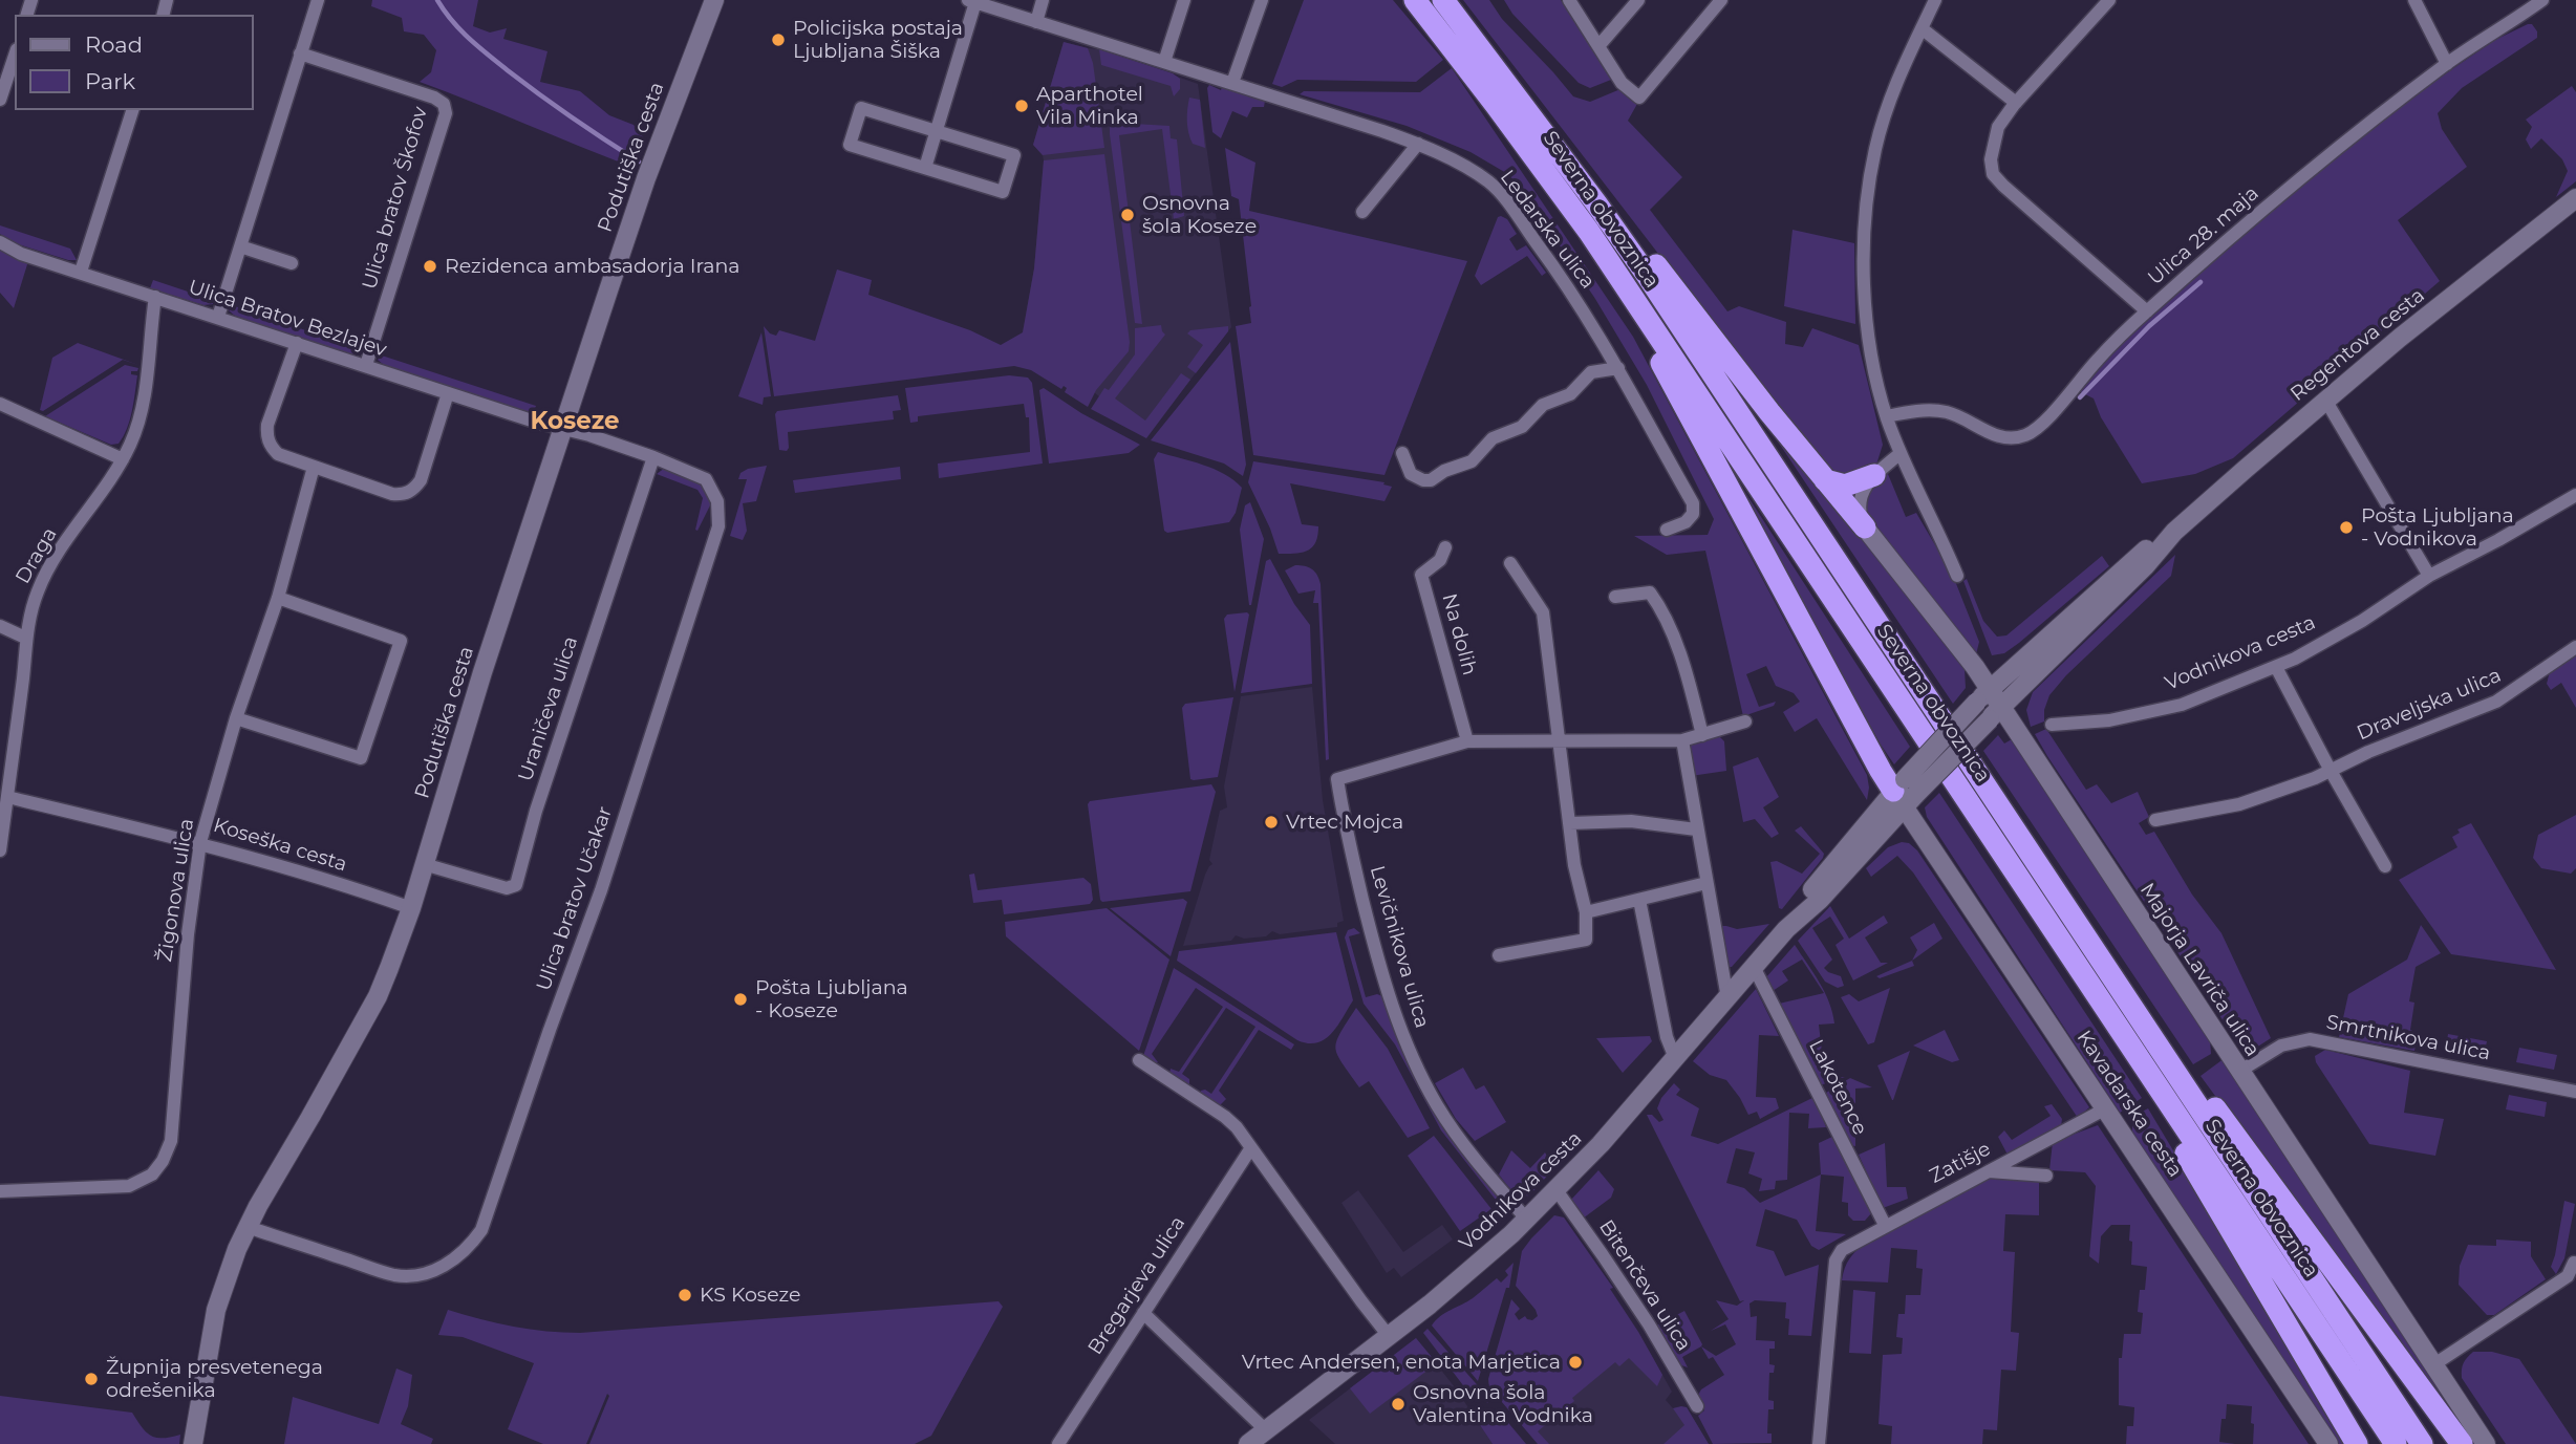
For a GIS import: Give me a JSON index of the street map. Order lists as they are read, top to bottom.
{
  "streets": {
    "highway": ["Severna obvoznica"],
    "street": [
      "Podutiška cesta",
      "Ulica bratov Škofov",
      "Ledarska ulica",
      "Ulica 28. maja",
      "Ulica Bratov Bezlajev",
      "Regentova cesta",
      "Draga",
      "Na dolih",
      "Vodnikova cesta",
      "Draveljska ulica",
      "Uraničeva ulica",
      "Koseška cesta",
      "Žigonova ulica",
      "Ulica bratov Učakar",
      "Levičnikova ulica",
      "Majorja Lavriča ulica",
      "Smrtnikova ulica",
      "Lakotence",
      "Kavadarska cesta",
      "Zatišje",
      "Bregarjeva ulica",
      "Bitenčeva ulica"
    ]
  },
  "crossings": [
    ["Podutiška cesta", "Ulica Bratov Bezlajev"],
    ["Podutiška cesta", "Uraničeva ulica"],
    ["Podutiška cesta", "Koseška cesta"],
    ["Podutiška cesta", "Ulica bratov Učakar"],
    ["Ulica bratov Škofov", "Ulica Bratov Bezlajev"],
    ["Ulica Bratov Bezlajev", "Draga"],
    ["Ulica Bratov Bezlajev", "Ulica bratov Učakar"],
    ["Regentova cesta", "Vodnikova cesta"],
    ["Regentova cesta", "Majorja Lavriča ulica"],
    ["Draga", "Koseška cesta"],
    ["Na dolih", "Levičnikova ulica"],
    ["Vodnikova cesta", "Levičnikova ulica"],
    ["Vodnikova cesta", "Majorja Lavriča ulica"],
    ["Vodnikova cesta", "Lakotence"],
    ["Vodnikova cesta", "Kavadarska cesta"],
    ["Vodnikova cesta", "Bitenčeva ulica"],
    ["Uraničeva ulica", "Ulica bratov Učakar"],
    ["Koseška cesta", "Žigonova ulica"],
    ["Majorja Lavriča ulica", "Smrtnikova ulica"],
    ["Lakotence", "Zatišje"],
    ["Kavadarska cesta", "Zatišje"]
  ],
  "districts": ["Koseze"],
  "places": [
    "Policijska postaja Ljubljana Šiška",
    "Aparthotel Vila Minka",
    "Osnovna šola Koseze",
    "Rezidenca ambasadorja Irana",
    "Pošta Ljubljana - Vodnikova",
    "Vrtec Mojca",
    "Pošta Ljubljana - Koseze",
    "KS Koseze",
    "Vrtec Andersen, enota Marjetica",
    "Župnija presvetenega odrešenika",
    "Osnovna šola Valentina Vodnika"
  ],
  "legend": ["Road", "Park"]
}
